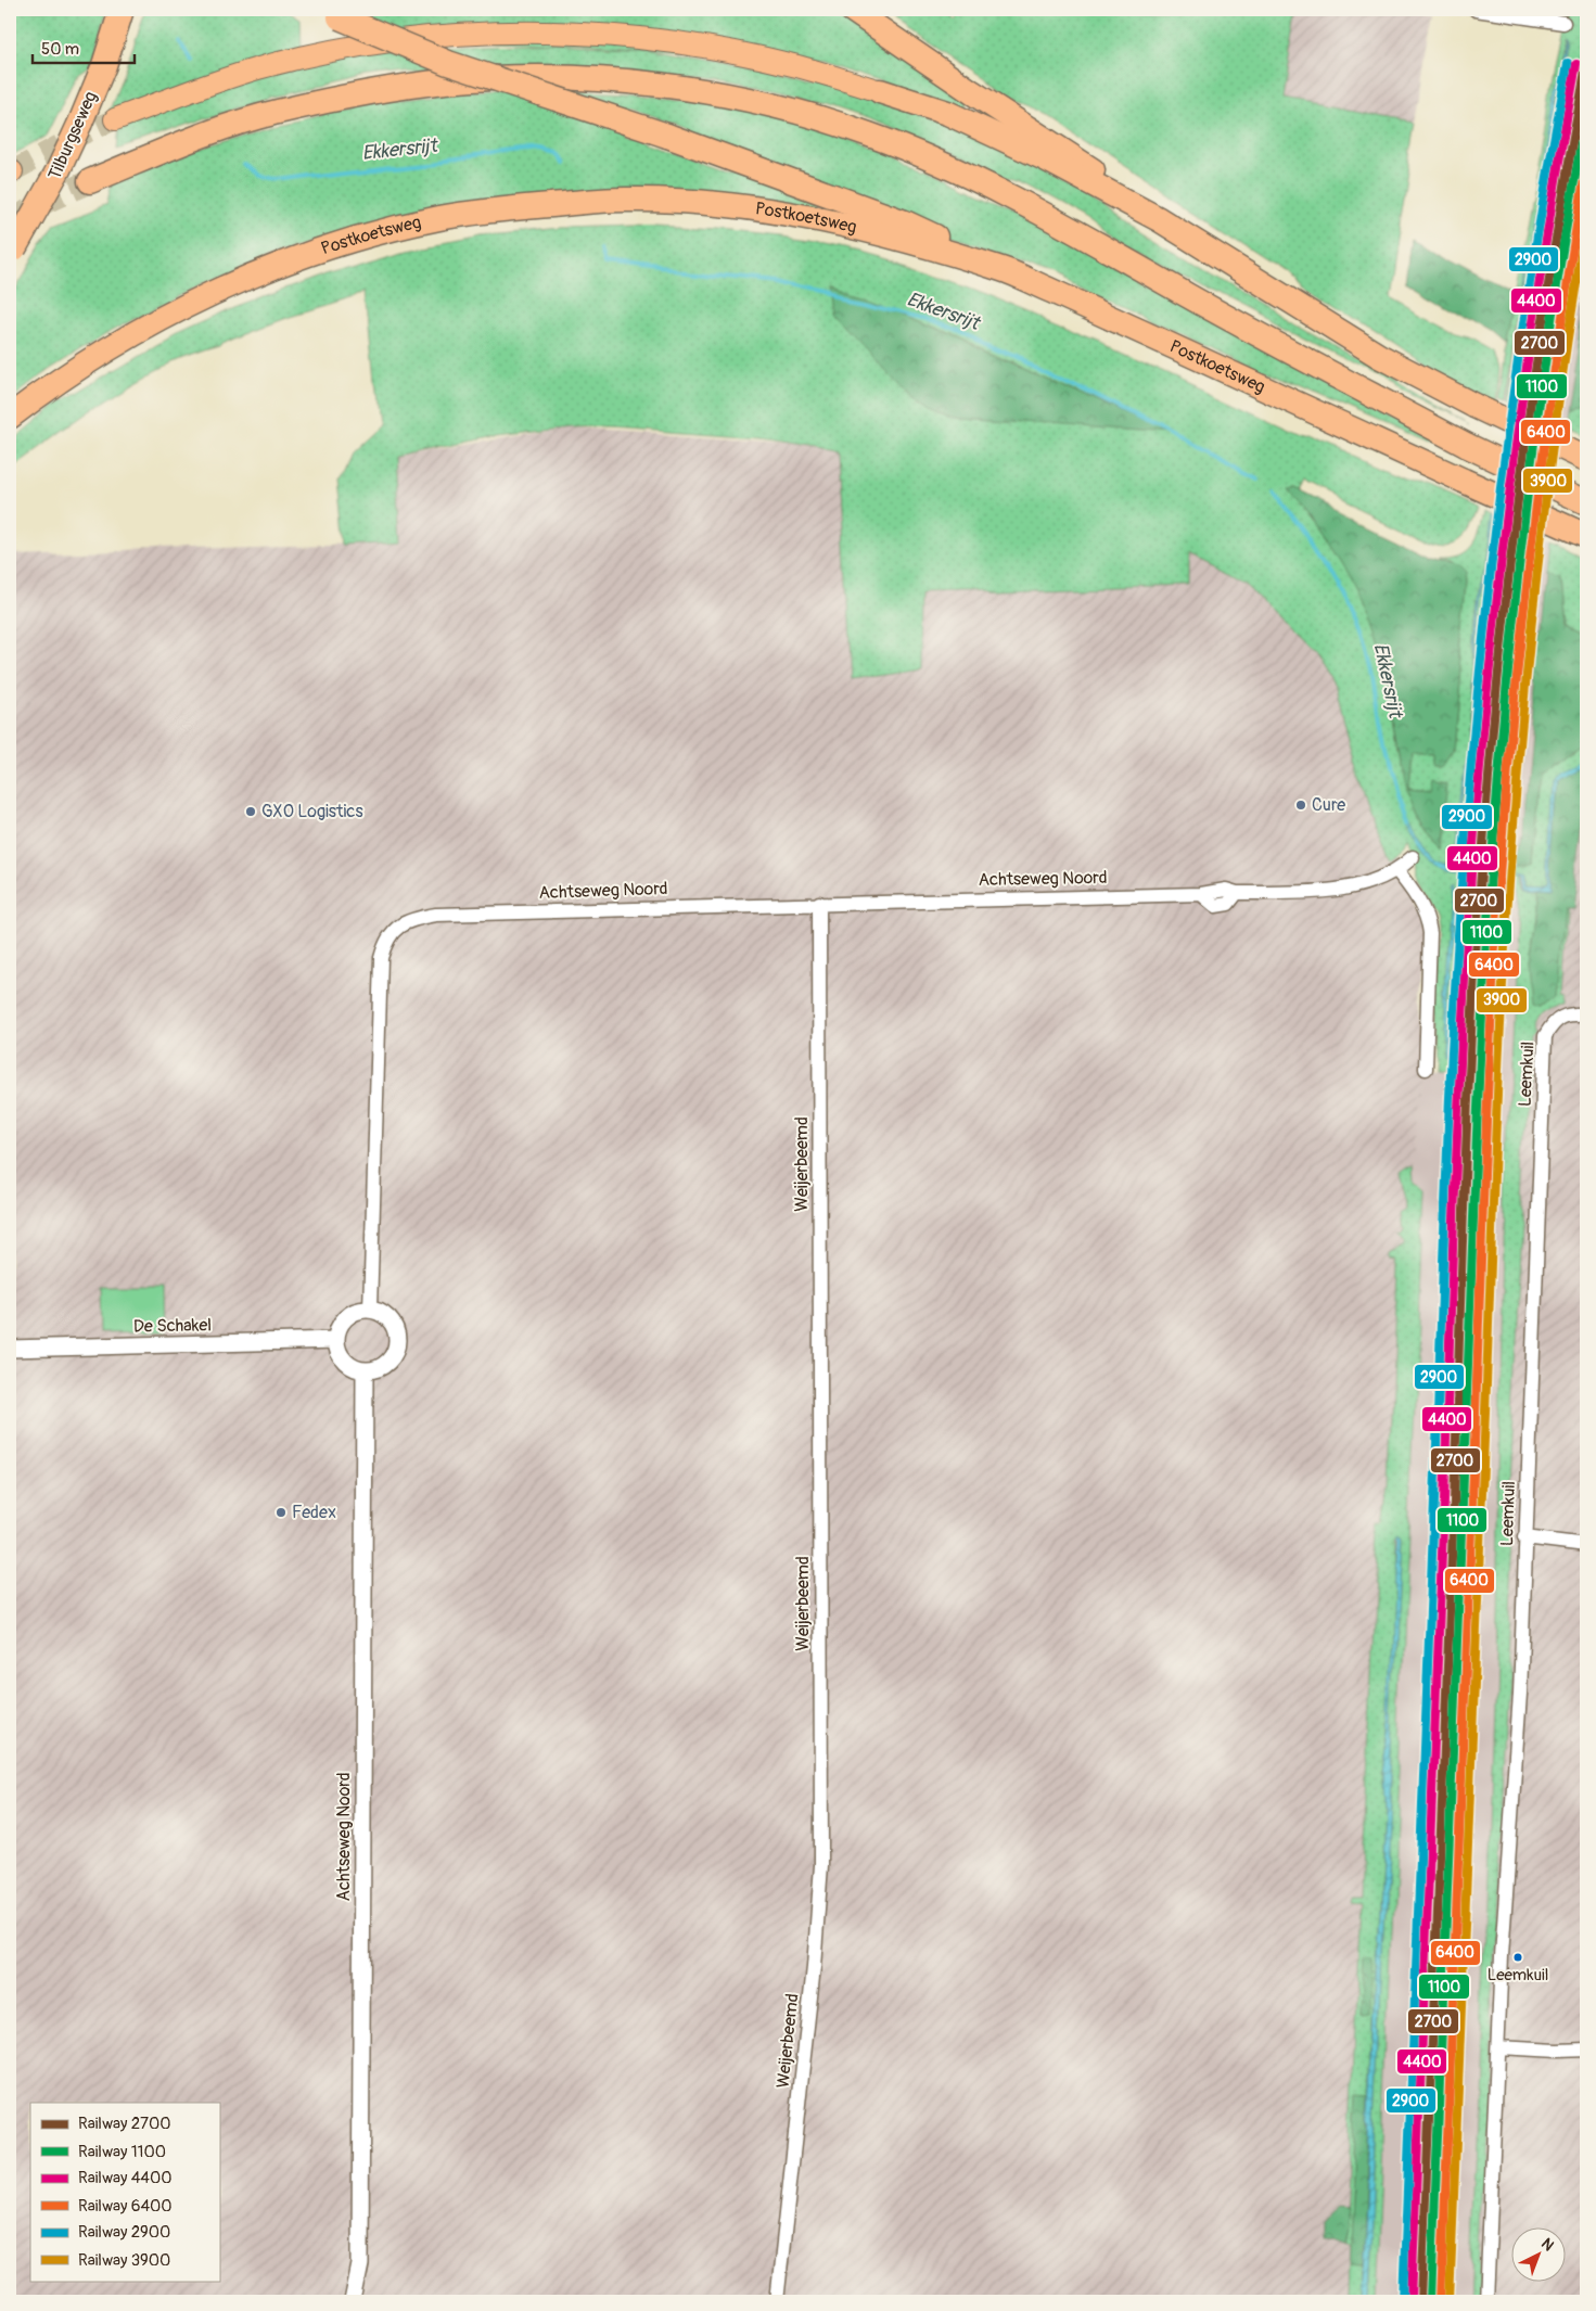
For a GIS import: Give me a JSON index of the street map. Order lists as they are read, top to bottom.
{
  "streets": {
    "highway": ["Tilburgseweg", "Postkoetsweg"],
    "street": [
      "Achtseweg Noord",
      "Leemkuil",
      "Weijerbeemd",
      "De Schakel"
    ]
  },
  "crossings": [
    ["Achtseweg Noord", "Weijerbeemd"],
    ["Achtseweg Noord", "De Schakel"]
  ],
  "water": ["Ekkersrijt"],
  "places": [
    "Cure",
    "GXO Logistics",
    "Fedex",
    "Leemkuil"
  ],
  "lines": [
    "rail line 2900",
    "rail line 4400",
    "rail line 2700",
    "rail line 1100",
    "rail line 6400",
    "rail line 3900"
  ],
  "legend": [
    "Railway 2700",
    "Railway 1100",
    "Railway 4400",
    "Railway 6400",
    "Railway 2900",
    "Railway 3900"
  ],
  "scale_bar": "50 m",
  "north": "top right"
}
